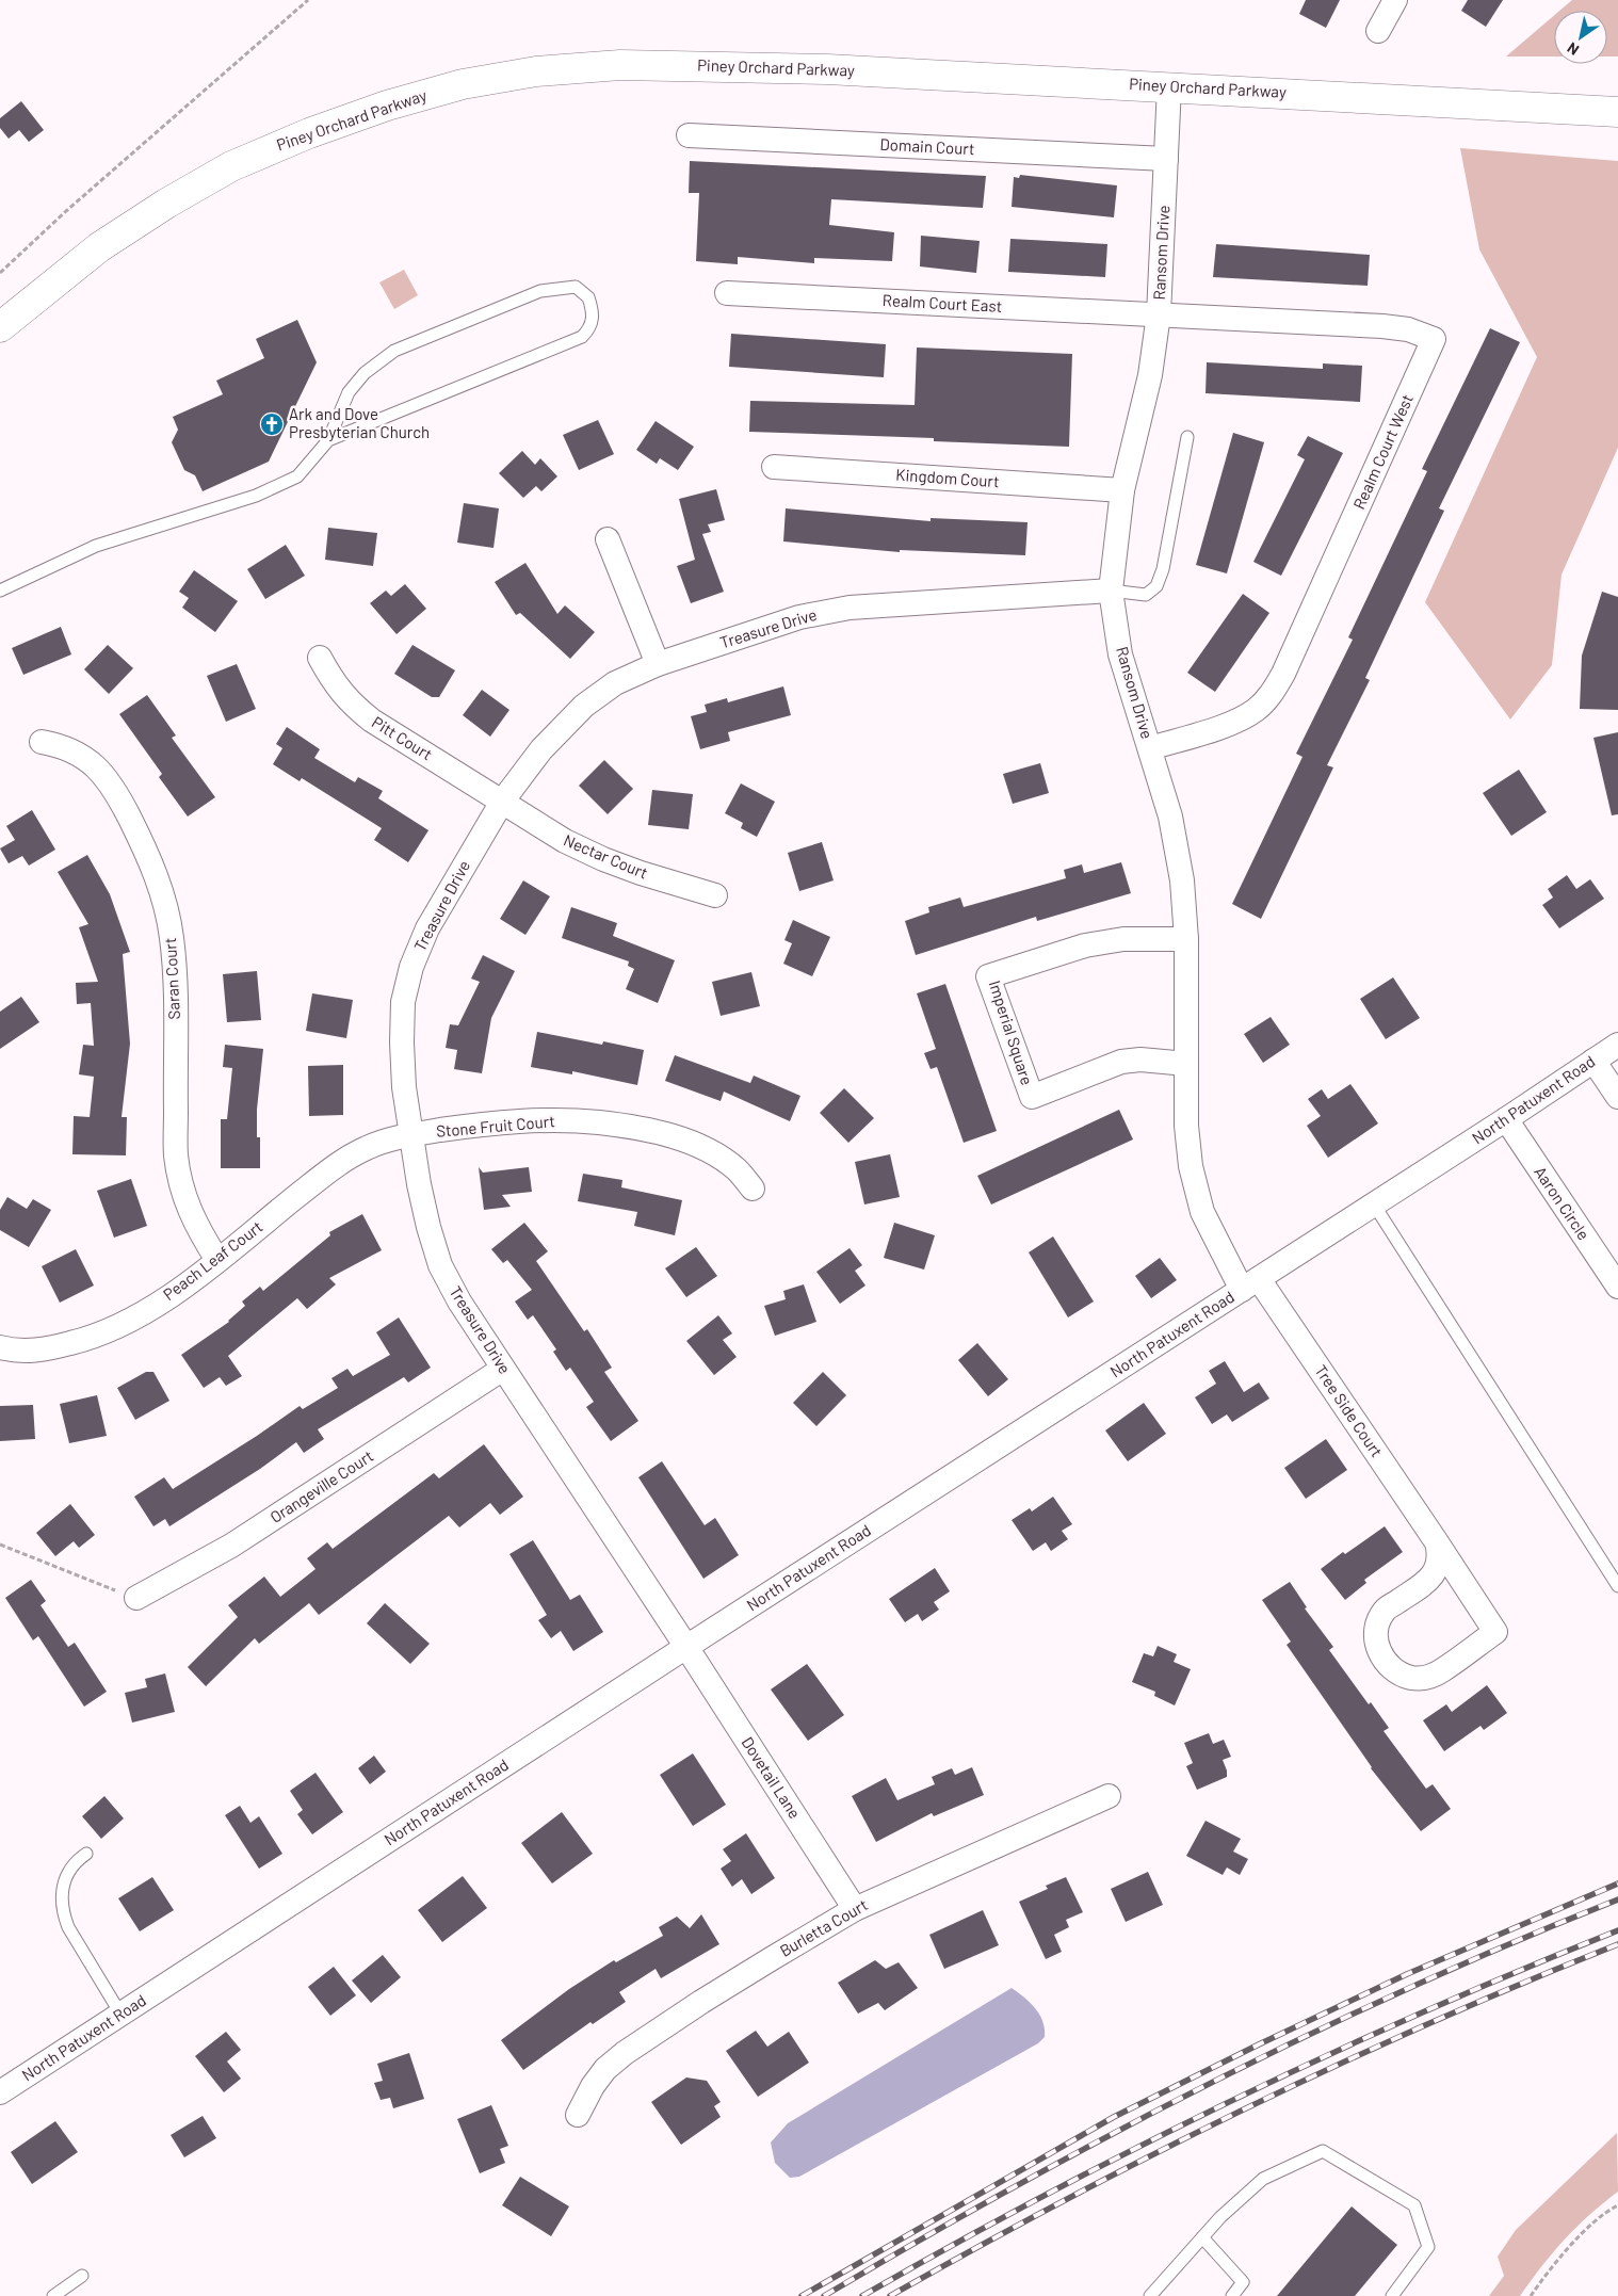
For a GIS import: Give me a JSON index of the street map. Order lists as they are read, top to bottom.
{
  "streets": {
    "main road": ["Piney Orchard Parkway"],
    "street": [
      "Domain Court",
      "Ransom Drive",
      "Realm Court East",
      "Realm Court West",
      "Kingdom Court",
      "Treasure Drive",
      "Pitt Court",
      "Nectar Court",
      "Saran Court",
      "Imperial Square",
      "North Patuxent Road",
      "Stone Fruit Court",
      "Aaron Circle",
      "Peach Leaf Court",
      "Tree Side Court",
      "Orangeville Court",
      "Dovetail Lane",
      "Burletta Court"
    ]
  },
  "crossings": [
    ["Piney Orchard Parkway", "Ransom Drive"],
    ["Domain Court", "Ransom Drive"],
    ["Ransom Drive", "Realm Court East"],
    ["Ransom Drive", "Realm Court West"],
    ["Ransom Drive", "Kingdom Court"],
    ["Ransom Drive", "Treasure Drive"],
    ["Ransom Drive", "Imperial Square"],
    ["Ransom Drive", "North Patuxent Road"],
    ["Ransom Drive", "Tree Side Court"],
    ["Realm Court East", "Realm Court West"],
    ["Treasure Drive", "Pitt Court"],
    ["Treasure Drive", "Nectar Court"],
    ["Treasure Drive", "North Patuxent Road"],
    ["Treasure Drive", "Stone Fruit Court"],
    ["Treasure Drive", "Peach Leaf Court"],
    ["Treasure Drive", "Orangeville Court"],
    ["Treasure Drive", "Dovetail Lane"],
    ["Pitt Court", "Nectar Court"],
    ["Saran Court", "Peach Leaf Court"],
    ["North Patuxent Road", "Aaron Circle"],
    ["North Patuxent Road", "Tree Side Court"],
    ["North Patuxent Road", "Dovetail Lane"],
    ["Stone Fruit Court", "Peach Leaf Court"],
    ["Dovetail Lane", "Burletta Court"]
  ],
  "places": {
    "church": ["Ark and Dove Presbyterian Church"]
  },
  "north": "bottom left"
}
